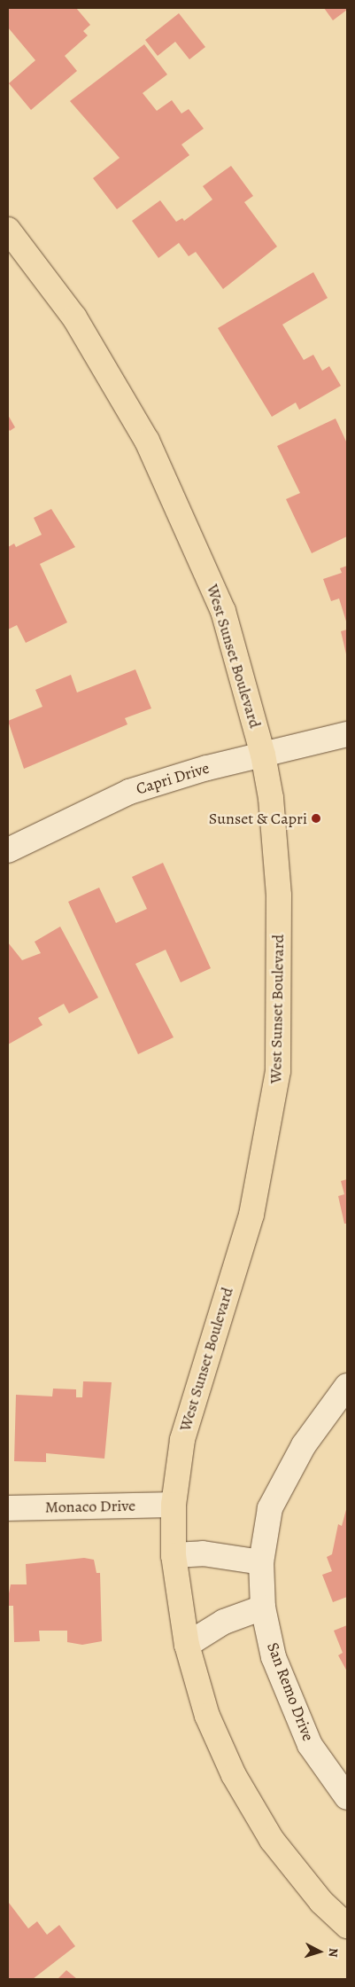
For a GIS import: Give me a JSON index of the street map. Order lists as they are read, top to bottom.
{
  "streets": {
    "main road": ["West Sunset Boulevard"],
    "street": ["Capri Drive", "Monaco Drive", "San Remo Drive"]
  },
  "crossings": [
    ["West Sunset Boulevard", "Capri Drive"],
    ["West Sunset Boulevard", "Monaco Drive"]
  ],
  "places": ["Sunset & Capri"],
  "north": "right"
}
